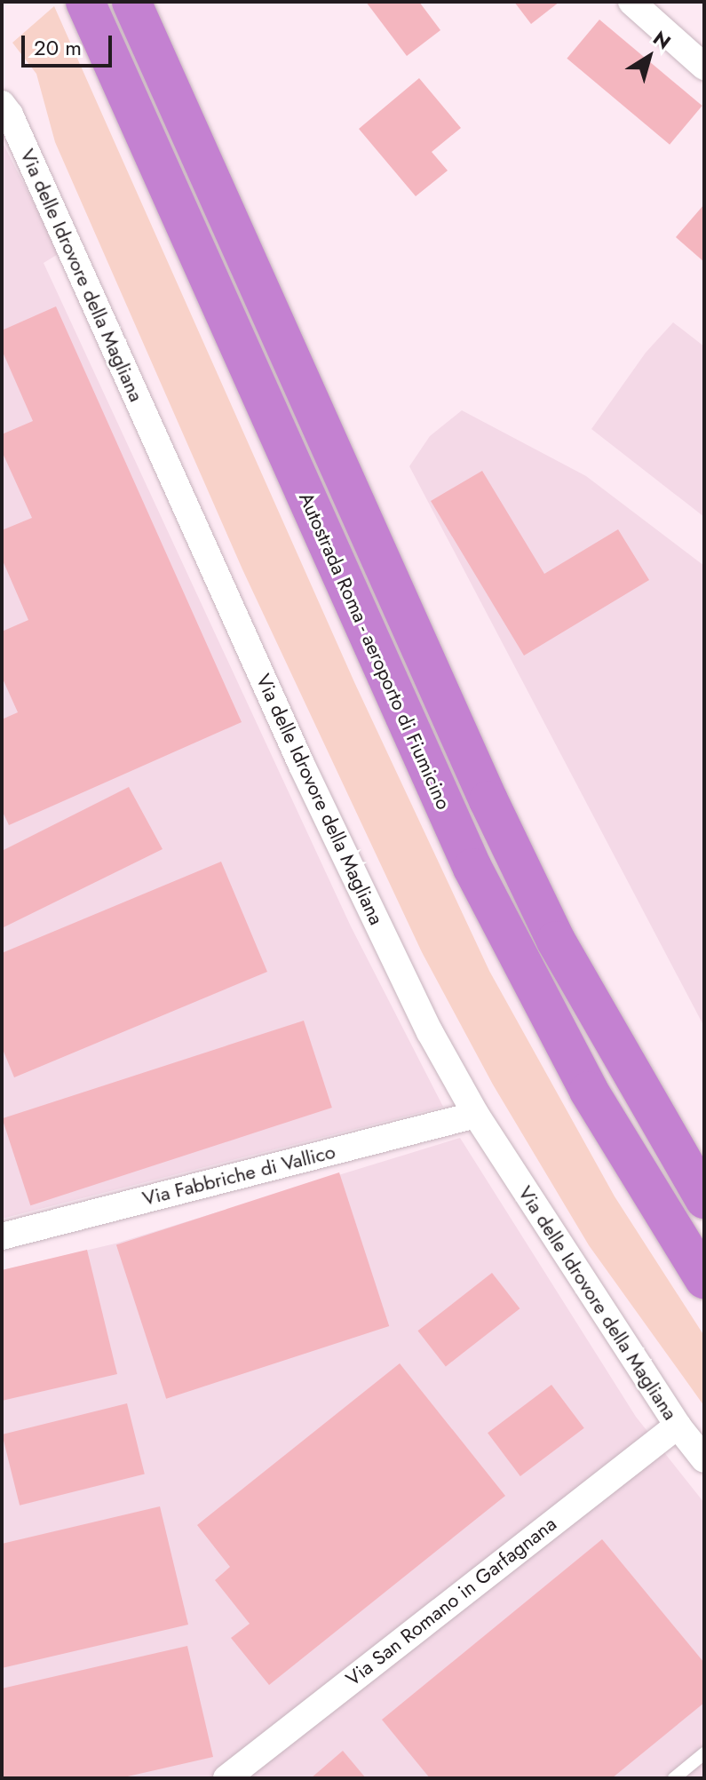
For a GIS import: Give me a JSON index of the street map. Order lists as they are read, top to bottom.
{
  "streets": {
    "highway": ["Autostrada Roma - aeroporto di Fiumicino"],
    "street": ["Via delle Idrovore della Magliana", "Via Fabbriche di Vallico", "Via San Romano in Garfagnana"]
  },
  "crossings": [
    ["Via delle Idrovore della Magliana", "Via Fabbriche di Vallico"],
    ["Via delle Idrovore della Magliana", "Via San Romano in Garfagnana"]
  ],
  "scale_bar": "20 m",
  "north": "top right"
}
